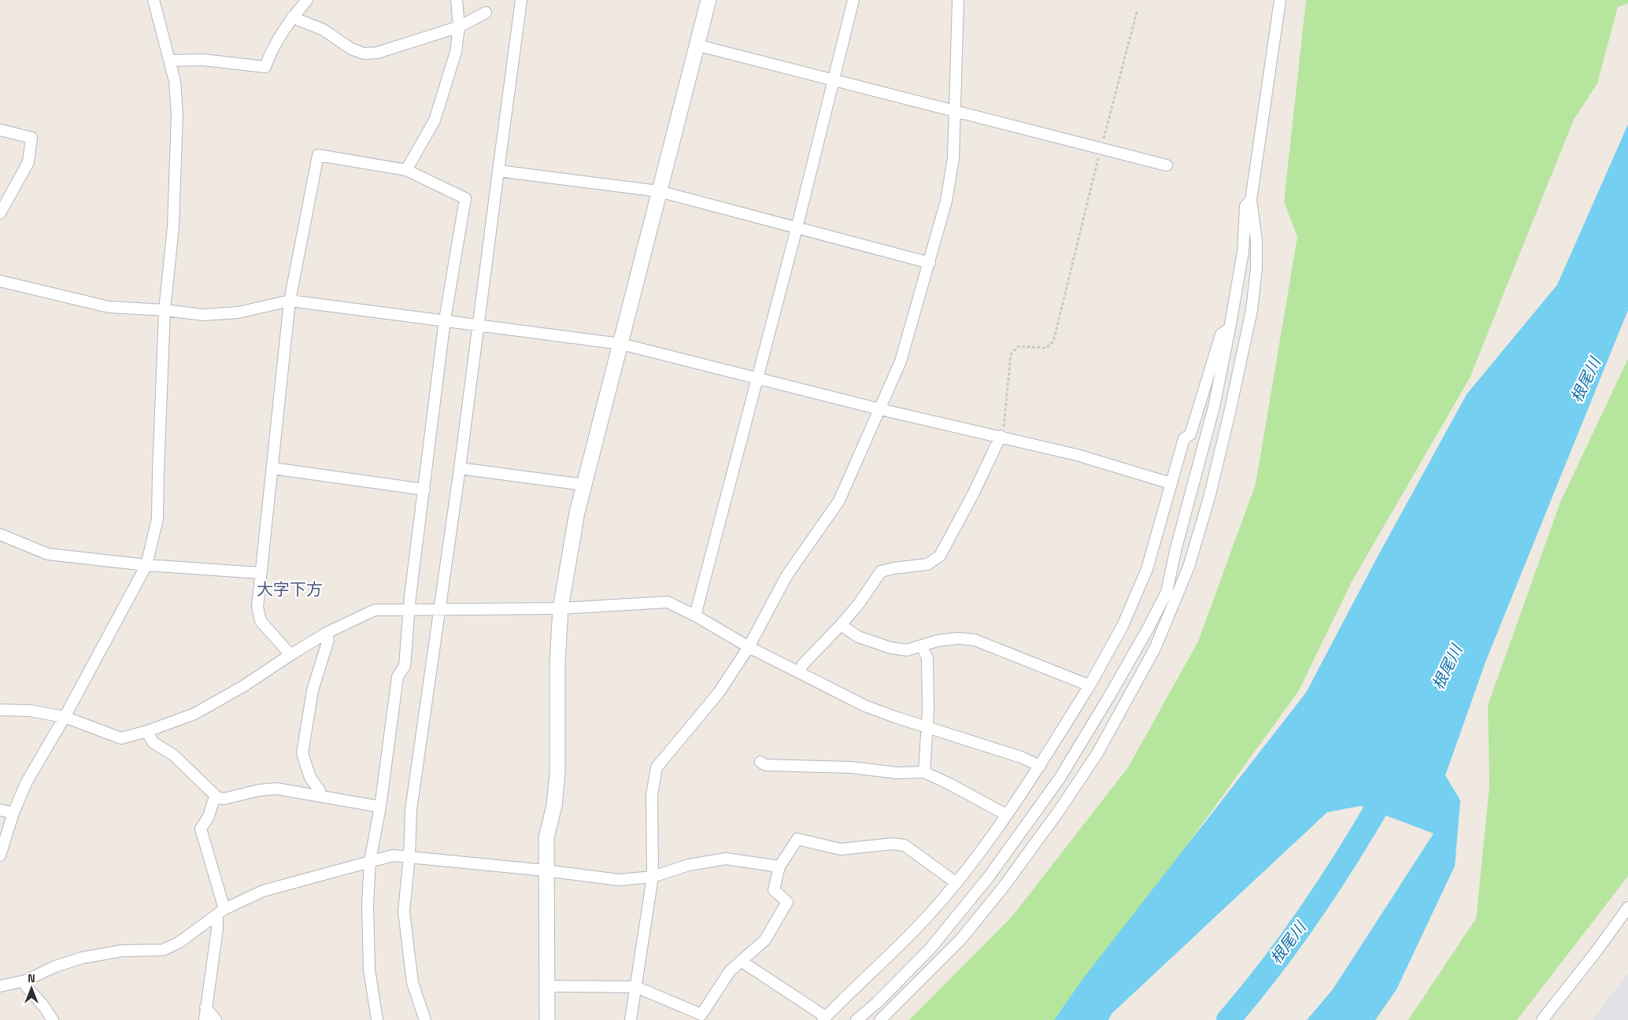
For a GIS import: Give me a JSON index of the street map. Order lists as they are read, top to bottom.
{
  "districts": ["大字下方"],
  "water": ["根尾川"],
  "north": "top"
}
